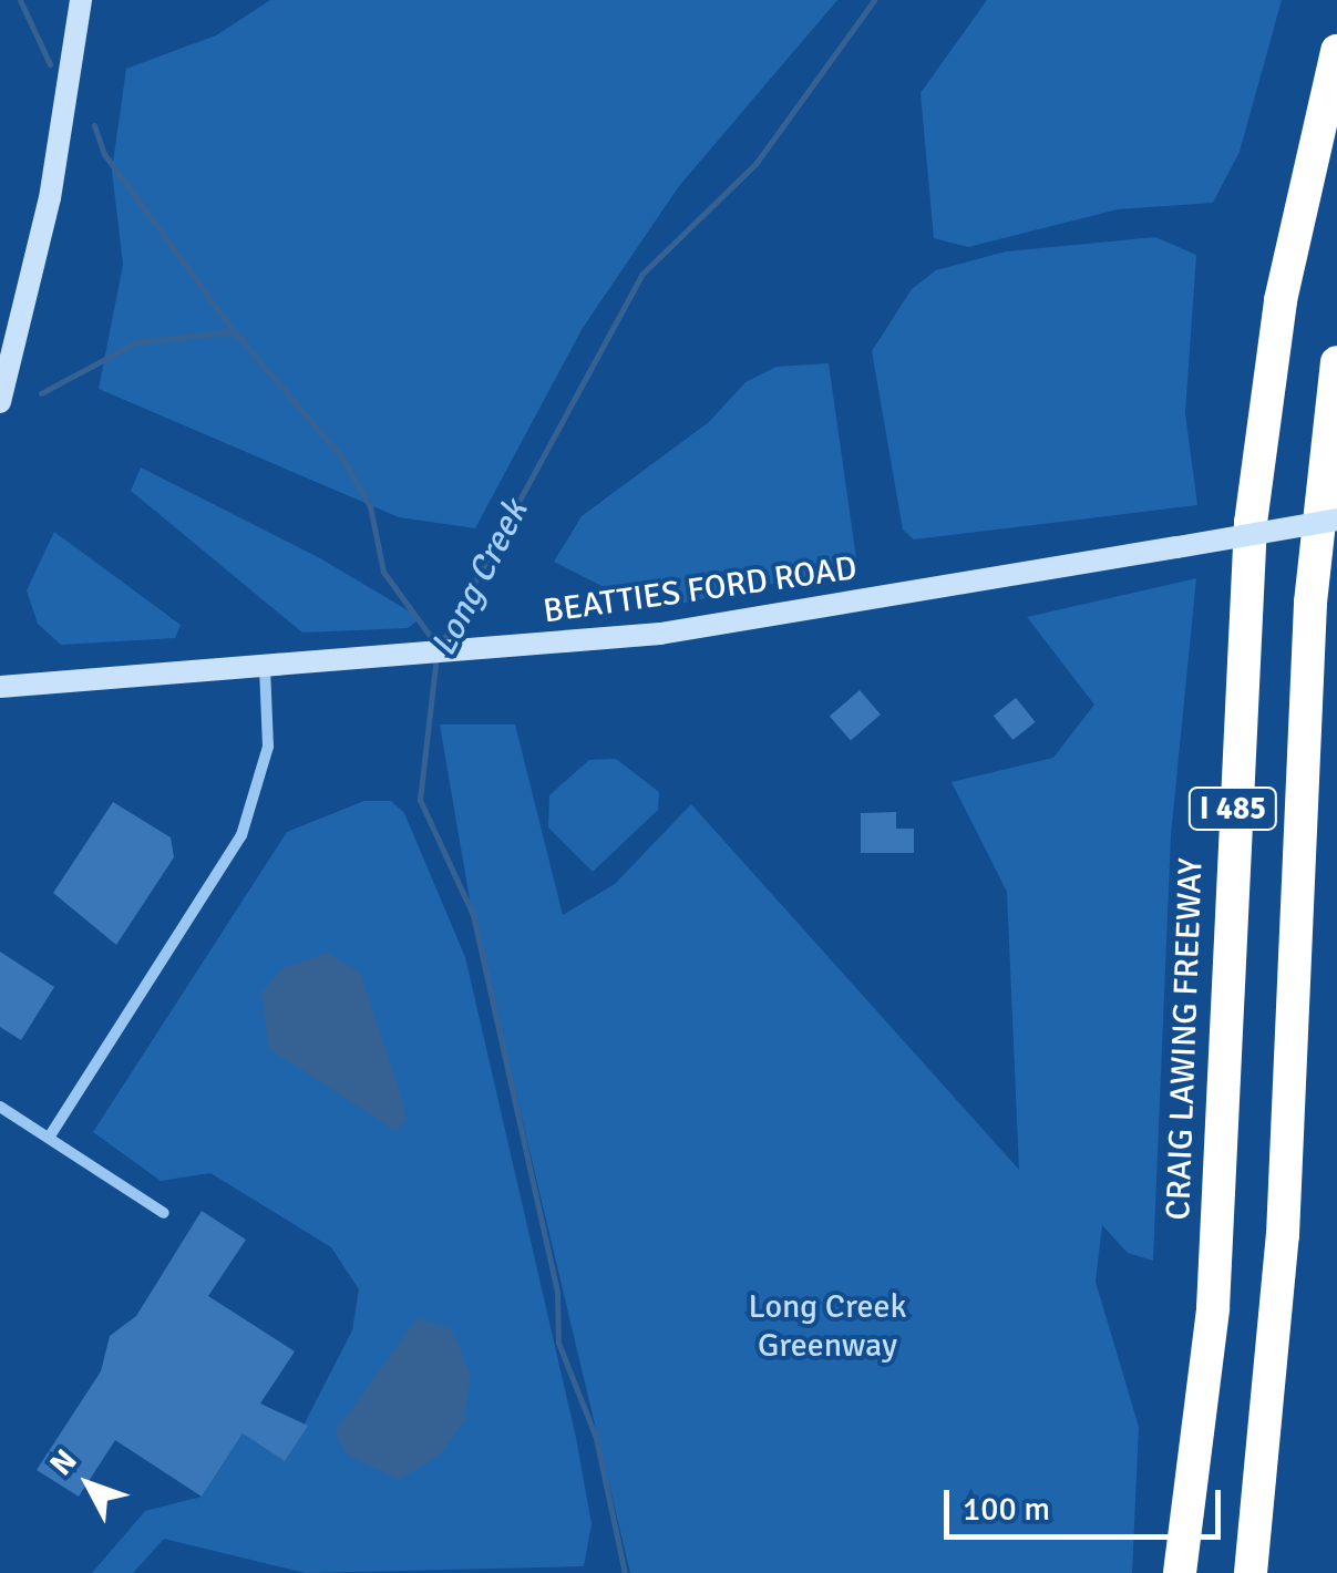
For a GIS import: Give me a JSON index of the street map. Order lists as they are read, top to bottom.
{
  "streets": {
    "highway": ["I 485", "CRAIG LAWING FREEWAY"],
    "main road": ["BEATTIES FORD ROAD"]
  },
  "water": ["Long Creek"],
  "parks": ["Long Creek Greenway"],
  "scale_bar": "100 m",
  "north": "top left"
}
